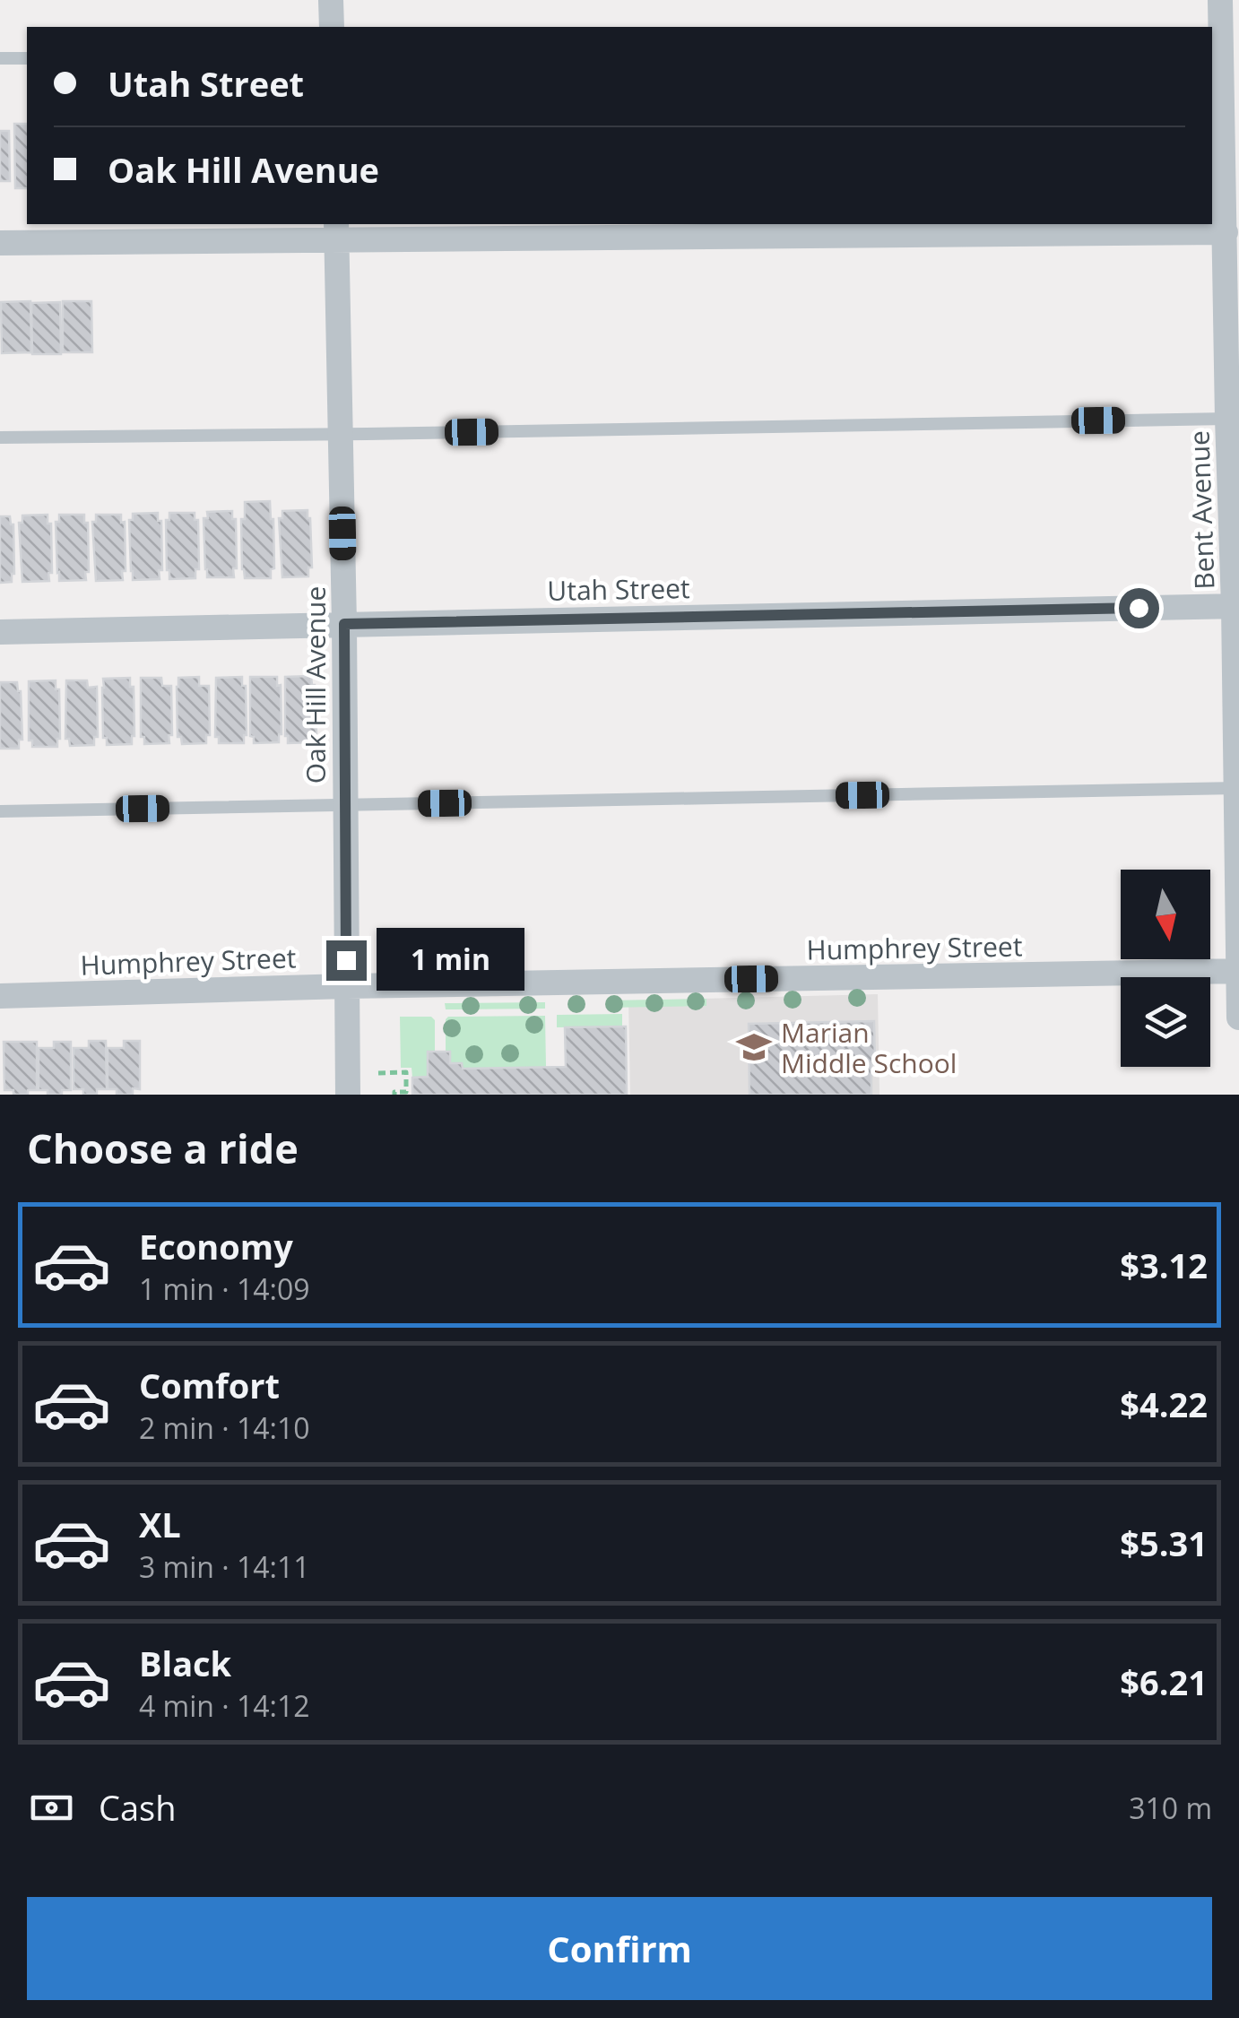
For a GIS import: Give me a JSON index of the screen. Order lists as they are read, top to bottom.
{
  "streets": {
    "street": [
      "Bent Avenue",
      "Utah Street",
      "Oak Hill Avenue",
      "Humphrey Street"
    ]
  },
  "crossings": [
    ["Bent Avenue", "Utah Street"],
    ["Bent Avenue", "Humphrey Street"],
    ["Utah Street", "Oak Hill Avenue"],
    ["Oak Hill Avenue", "Humphrey Street"]
  ],
  "places": {
    "school or university": ["Marian Middle School"]
  },
  "north": "bottom",
  "page": {
    "banner": ["Utah Street", "Oak Hill Avenue"],
    "bubble": "1 min",
    "heading": "Choose a ride",
    "list": [
      {
        "name": "Economy",
        "note": "1 min · 14:09",
        "value": "$3.12"
      },
      {
        "name": "Comfort",
        "note": "2 min · 14:10",
        "value": "$4.22"
      },
      {
        "name": "XL",
        "note": "3 min · 14:11",
        "value": "$5.31"
      },
      {
        "name": "Black",
        "note": "4 min · 14:12",
        "value": "$6.21"
      }
    ],
    "pay": ["Cash", "310 m"],
    "buttons": "Confirm"
  }
}
